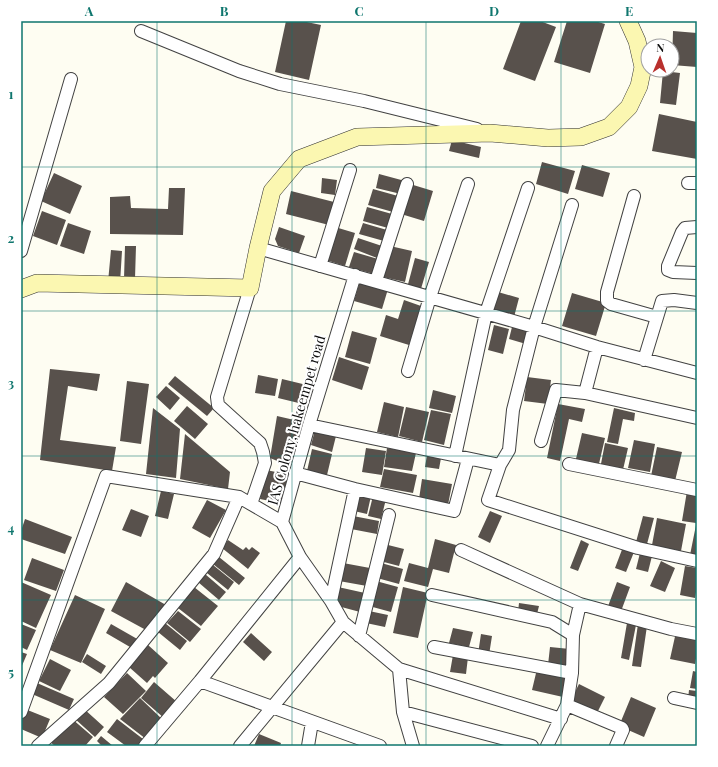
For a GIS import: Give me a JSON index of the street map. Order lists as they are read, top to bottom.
{
  "streets": {
    "street": ["IAS Colony, hakeempet road"]
  },
  "north": "top",
  "grid": {
    "columns": [
      "A",
      "B",
      "C",
      "D",
      "E"
    ],
    "rows": [
      "1",
      "2",
      "3",
      "4",
      "5"
    ]
  }
}
